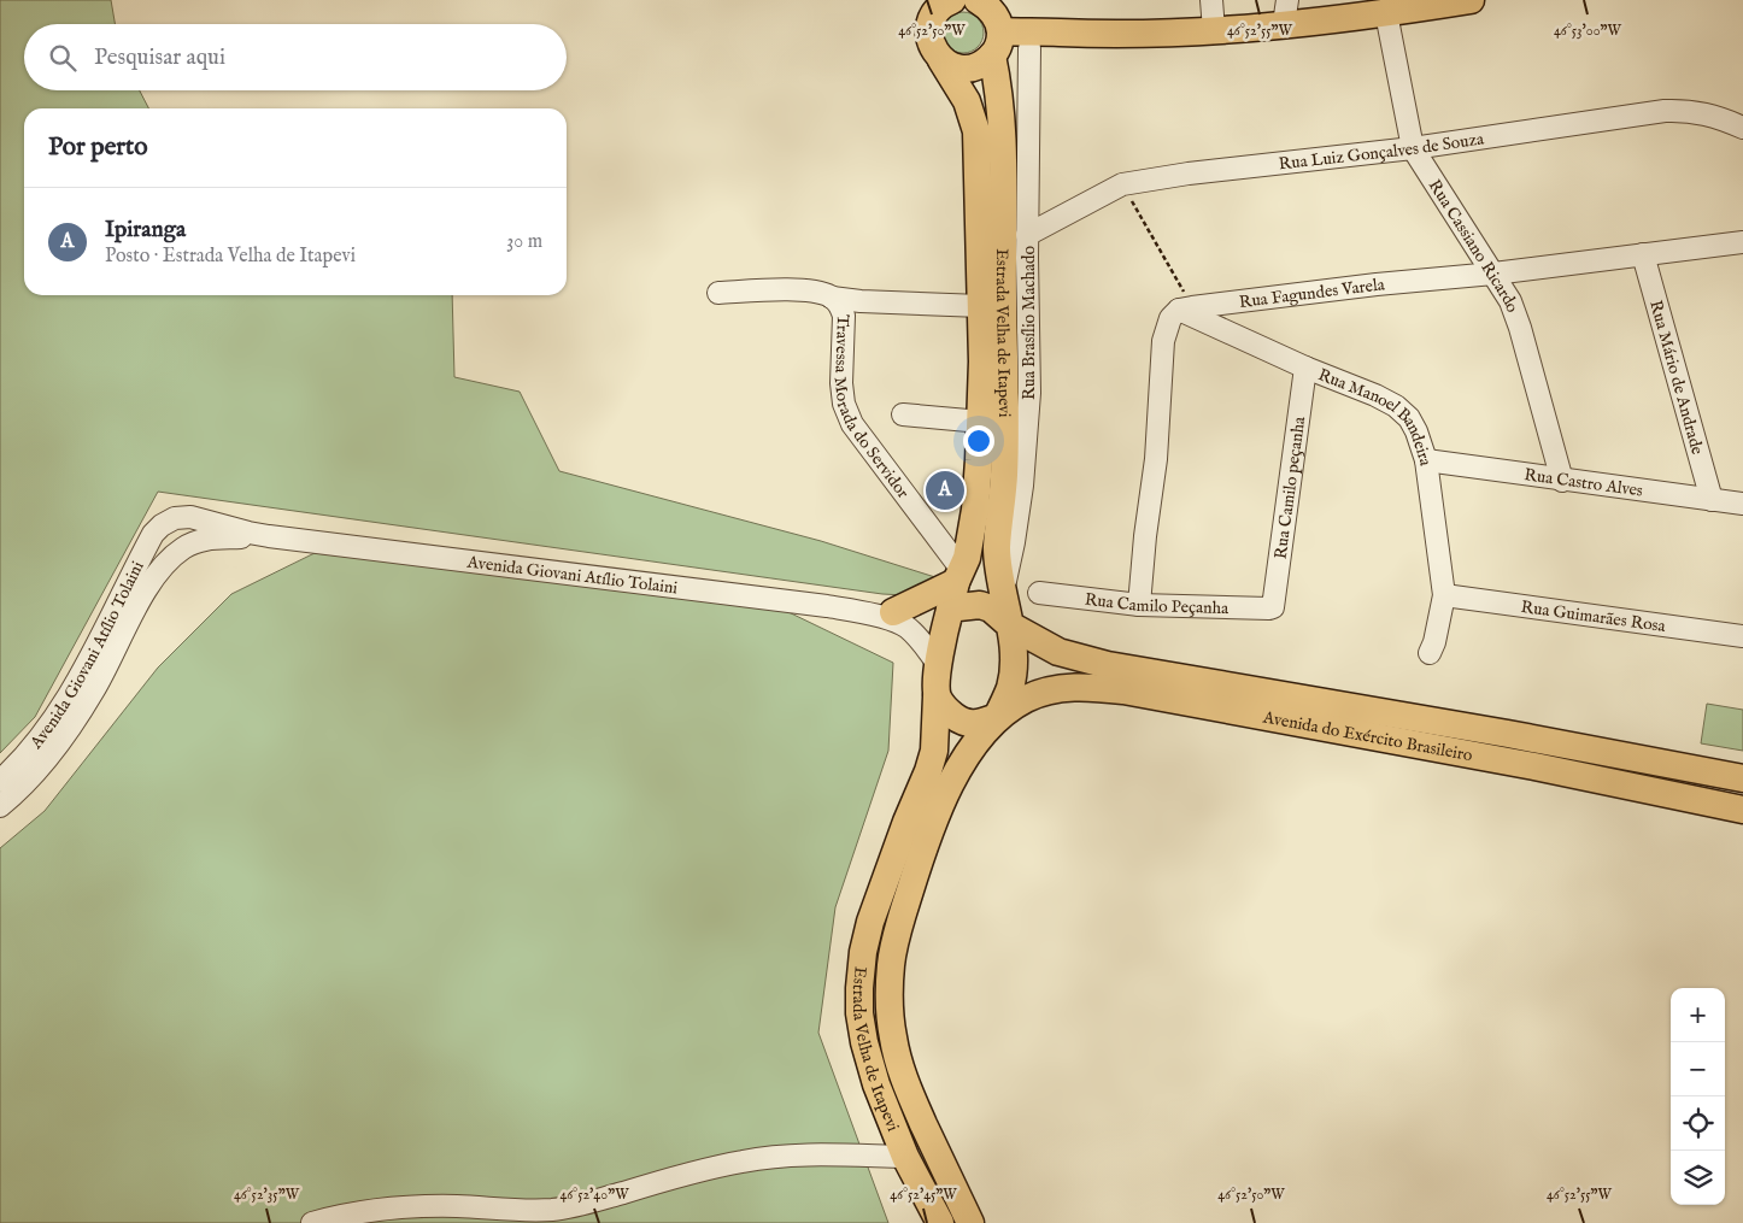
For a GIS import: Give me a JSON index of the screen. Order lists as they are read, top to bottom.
{
  "streets": {
    "main road": ["Estrada Velha de Itapevi", "Avenida do Exército Brasileiro"],
    "street": [
      "Rua Luiz Gonçalves de Souza",
      "Rua Cassiano Ricardo",
      "Rua Fagundes Varela",
      "Rua Brasílio Machado",
      "Rua Mário de Andrade",
      "Travessa Morada do Servidor",
      "Rua Manoel Bandeira",
      "Rua Castro Alves",
      "Rua Camilo peçanha",
      "Avenida Giovani Atílio Tolaini",
      "Rua Camilo Peçanha",
      "Rua Guimarães Rosa"
    ]
  },
  "crossings": [
    ["Rua Luiz Gonçalves de Souza", "Rua Cassiano Ricardo"],
    ["Rua Luiz Gonçalves de Souza", "Rua Brasílio Machado"],
    ["Rua Cassiano Ricardo", "Rua Fagundes Varela"],
    ["Rua Cassiano Ricardo", "Rua Castro Alves"],
    ["Rua Fagundes Varela", "Rua Mário de Andrade"],
    ["Rua Fagundes Varela", "Rua Manoel Bandeira"],
    ["Rua Brasílio Machado", "Estrada Velha de Itapevi"],
    ["Estrada Velha de Itapevi", "Travessa Morada do Servidor"],
    ["Estrada Velha de Itapevi", "Avenida Giovani Atílio Tolaini"],
    ["Estrada Velha de Itapevi", "Avenida do Exército Brasileiro"],
    ["Rua Mário de Andrade", "Rua Castro Alves"],
    ["Travessa Morada do Servidor", "Avenida do Exército Brasileiro"],
    ["Rua Manoel Bandeira", "Rua Castro Alves"],
    ["Rua Manoel Bandeira", "Rua Camilo peçanha"],
    ["Rua Manoel Bandeira", "Rua Guimarães Rosa"],
    ["Rua Camilo peçanha", "Rua Camilo Peçanha"]
  ],
  "page": {
    "search": "Pesquisar aqui",
    "heading": "Por perto",
    "list": [
      {
        "mark": "A",
        "name": "Ipiranga",
        "note": "Posto · Estrada Velha de Itapevi",
        "value": "30 m"
      }
    ],
    "pins": "A",
    "map_buttons": ["+", "−"]
  },
  "coordinates": [
    "46°52'50\"W",
    "46°52'55\"W",
    "46°53'00\"W",
    "46°52'35\"W",
    "46°52'40\"W",
    "46°52'45\"W"
  ]
}
